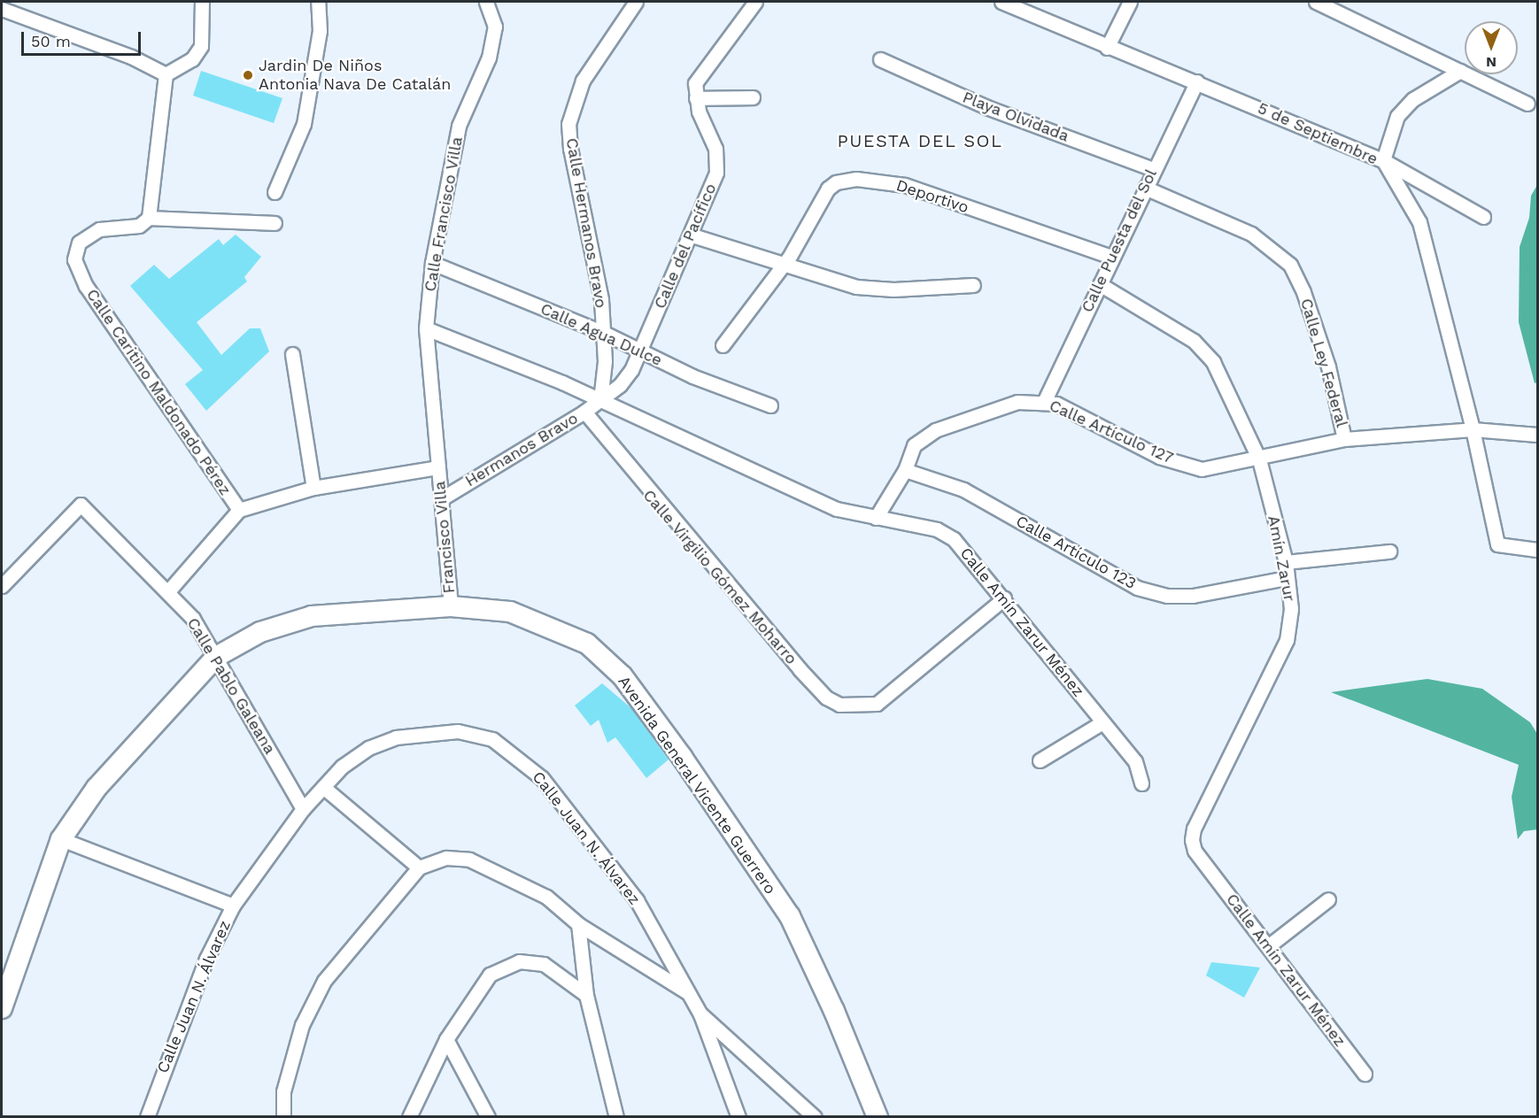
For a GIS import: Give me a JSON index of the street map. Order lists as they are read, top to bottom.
{
  "streets": {
    "street": [
      "Playa Olvidada",
      "5 de Septiembre",
      "Deportivo",
      "Calle Francisco Villa",
      "Calle Hermanos Bravo",
      "Calle Puesta del Sol",
      "Calle del Pacífico",
      "Calle Agua Dulce",
      "Calle Ley Federal",
      "Calle Caritino Maldonado Pérez",
      "Calle Artículo 127",
      "Hermanos Bravo",
      "Francisco Villa",
      "Calle Artículo 123",
      "Amín Zarur",
      "Calle Virgilio Gómez Moharro",
      "Calle Amín Zarur Ménez",
      "Calle Pablo Galeana",
      "Avenida General Vicente Guerrero",
      "Calle Juan N. Álvarez"
    ]
  },
  "crossings": [
    ["Playa Olvidada", "Calle Puesta del Sol"],
    ["5 de Septiembre", "Calle Puesta del Sol"],
    ["5 de Septiembre", "Calle Artículo 127"],
    ["Deportivo", "Calle Puesta del Sol"],
    ["Calle Francisco Villa", "Calle Agua Dulce"],
    ["Calle Francisco Villa", "Francisco Villa"],
    ["Calle Francisco Villa", "Calle Amín Zarur Ménez"],
    ["Calle Hermanos Bravo", "Calle del Pacífico"],
    ["Calle Hermanos Bravo", "Calle Agua Dulce"],
    ["Calle Hermanos Bravo", "Hermanos Bravo"],
    ["Calle Hermanos Bravo", "Calle Amín Zarur Ménez"],
    ["Calle Puesta del Sol", "Calle Ley Federal"],
    ["Calle Puesta del Sol", "Calle Artículo 127"],
    ["Calle Puesta del Sol", "Amín Zarur"],
    ["Calle del Pacífico", "Calle Agua Dulce"],
    ["Calle del Pacífico", "Hermanos Bravo"],
    ["Calle del Pacífico", "Calle Amín Zarur Ménez"],
    ["Calle Ley Federal", "Calle Artículo 127"],
    ["Calle Artículo 127", "Calle Artículo 123"],
    ["Calle Artículo 127", "Amín Zarur"],
    ["Hermanos Bravo", "Francisco Villa"],
    ["Hermanos Bravo", "Calle Virgilio Gómez Moharro"],
    ["Hermanos Bravo", "Calle Amín Zarur Ménez"],
    ["Francisco Villa", "Avenida General Vicente Guerrero"],
    ["Calle Artículo 123", "Amín Zarur"],
    ["Amín Zarur", "Calle Amín Zarur Ménez"],
    ["Calle Virgilio Gómez Moharro", "Calle Amín Zarur Ménez"],
    ["Calle Pablo Galeana", "Avenida General Vicente Guerrero"],
    ["Calle Pablo Galeana", "Calle Juan N. Álvarez"]
  ],
  "districts": ["PUESTA DEL SOL"],
  "places": ["Jardin De Niños Antonia Nava De Catalán"],
  "scale_bar": "50 m",
  "north": "bottom"
}
